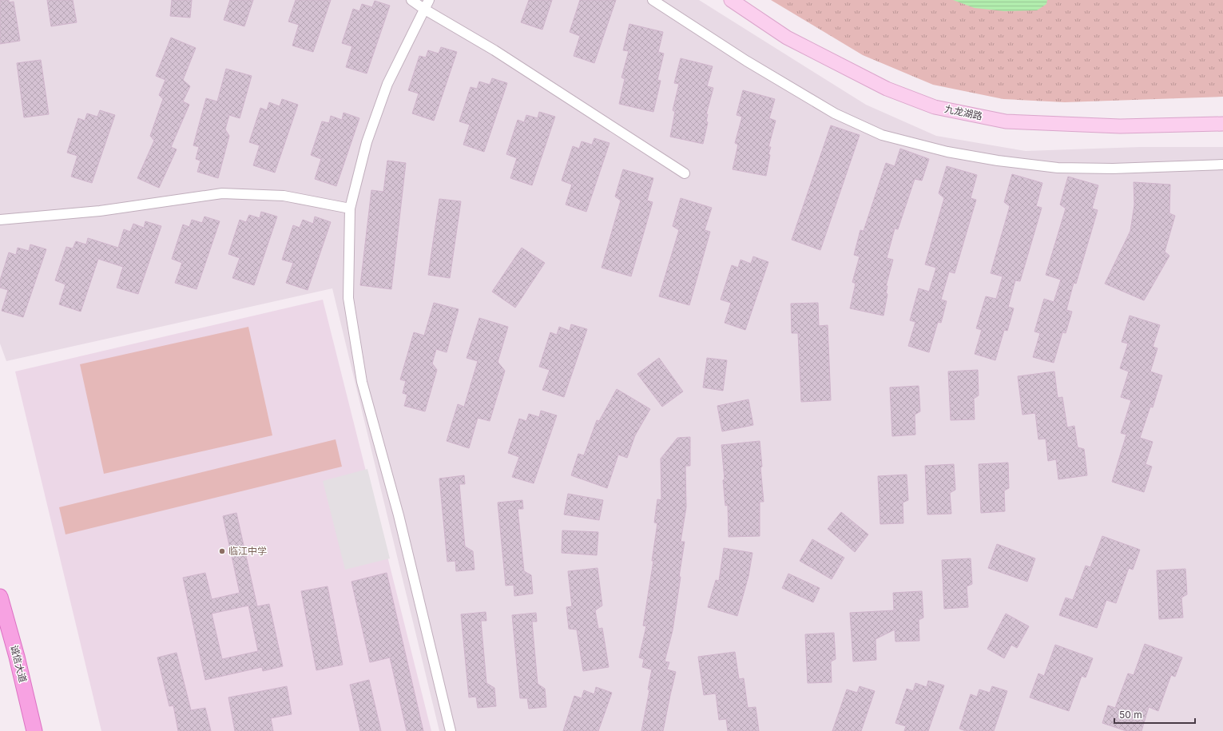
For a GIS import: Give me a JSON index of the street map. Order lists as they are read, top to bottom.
{
  "streets": {
    "main road": ["诚信大道"],
    "street": ["九龙湖路"]
  },
  "places": ["临江中学"],
  "scale_bar": "50 m"
}
